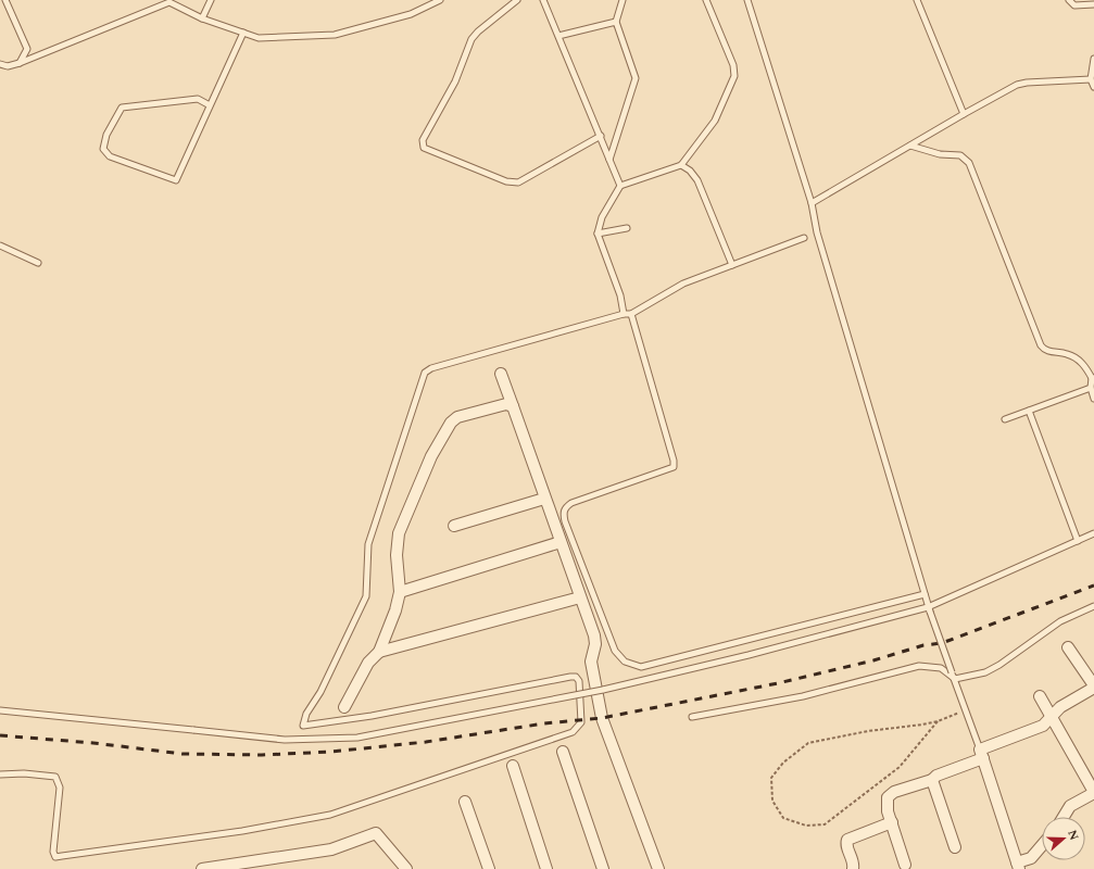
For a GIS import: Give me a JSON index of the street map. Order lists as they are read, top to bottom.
{
  "north": "right"
}
